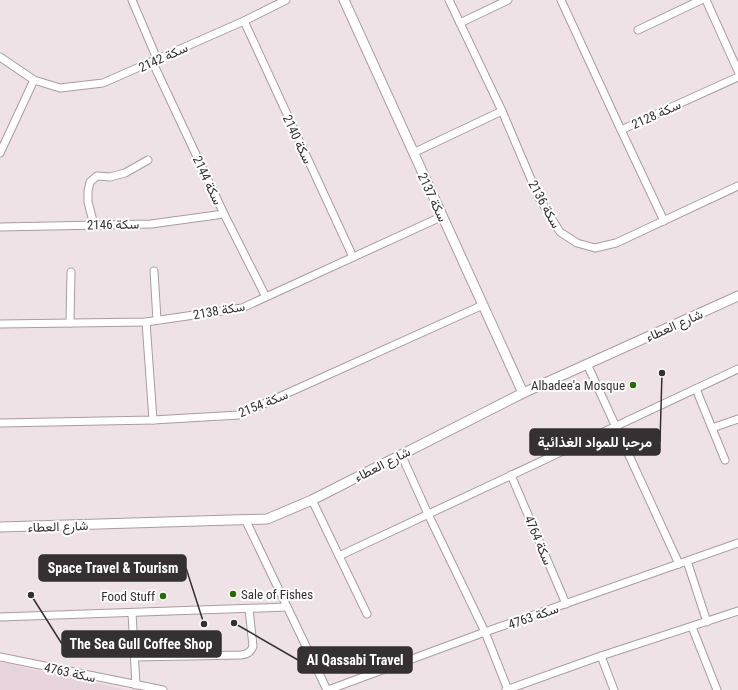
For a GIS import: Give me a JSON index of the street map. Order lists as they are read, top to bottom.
{
  "streets": {
    "street": [
      "سكة 2142",
      "سكة 2128",
      "سكة 2140",
      "سكة 2144",
      "سكة 2137",
      "سكة 2136",
      "سكة 2146",
      "سكة 2138",
      "شارع العطاء",
      "سكة 2154",
      "سكة 4764",
      "سكة 4763"
    ]
  },
  "crossings": [
    ["سكة 2142", "سكة 2140"],
    ["سكة 2142", "سكة 2144"],
    ["سكة 2128", "سكة 2136"],
    ["سكة 2140", "سكة 2138"],
    ["سكة 2144", "سكة 2146"],
    ["سكة 2144", "سكة 2138"],
    ["سكة 2137", "سكة 2138"],
    ["سكة 2137", "شارع العطاء"],
    ["سكة 2137", "سكة 2154"],
    ["سكة 4764", "سكة 4763"]
  ],
  "places": [
    "مرحبا للمواد الغذائية",
    "Albadee'a Mosque",
    "Sale of Fishes",
    "The Sea Gull Coffee Shop",
    "Food Stuff",
    "Al Qassabi Travel",
    "Space Travel & Tourism"
  ]
}
